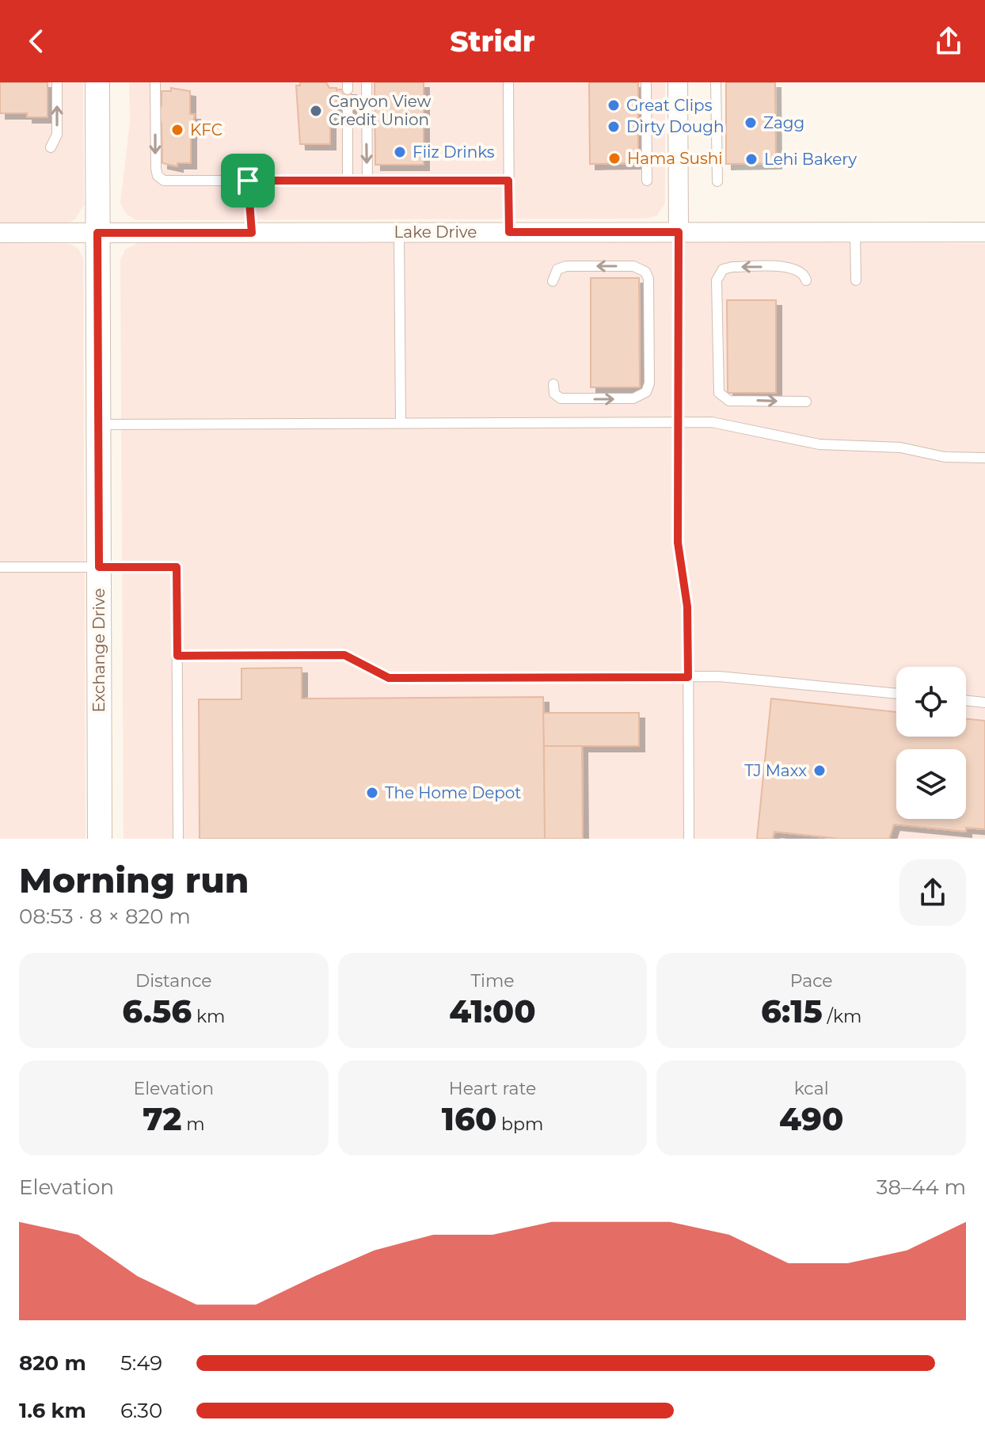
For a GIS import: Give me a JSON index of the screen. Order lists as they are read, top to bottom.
{
  "streets": {
    "street": ["Lake Drive", "Exchange Drive"]
  },
  "crossings": [
    ["Lake Drive", "Exchange Drive"]
  ],
  "places": [
    "Great Clips",
    "Canyon View Credit Union",
    "Zagg",
    "Dirty Dough",
    "KFC",
    "Fiiz Drinks",
    "Hama Sushi",
    "Lehi Bakery",
    "TJ Maxx",
    "The Home Depot"
  ],
  "page": {
    "header": "Stridr",
    "heading": ["Morning run", "08:53 · 8 × 820 m"],
    "stats": [
      ["Distance", "6.56 km"],
      ["Time", "41:00"],
      ["Pace", "6:15 /km"],
      ["Elevation", "72 m"],
      ["Heart rate", "160 bpm"],
      ["kcal", "490"]
    ],
    "chart": ["Elevation", "38–44 m"],
    "list": [
      {
        "name": "820 m",
        "note": "5:49"
      },
      {
        "name": "1.6 km",
        "note": "6:30"
      }
    ]
  }
}
